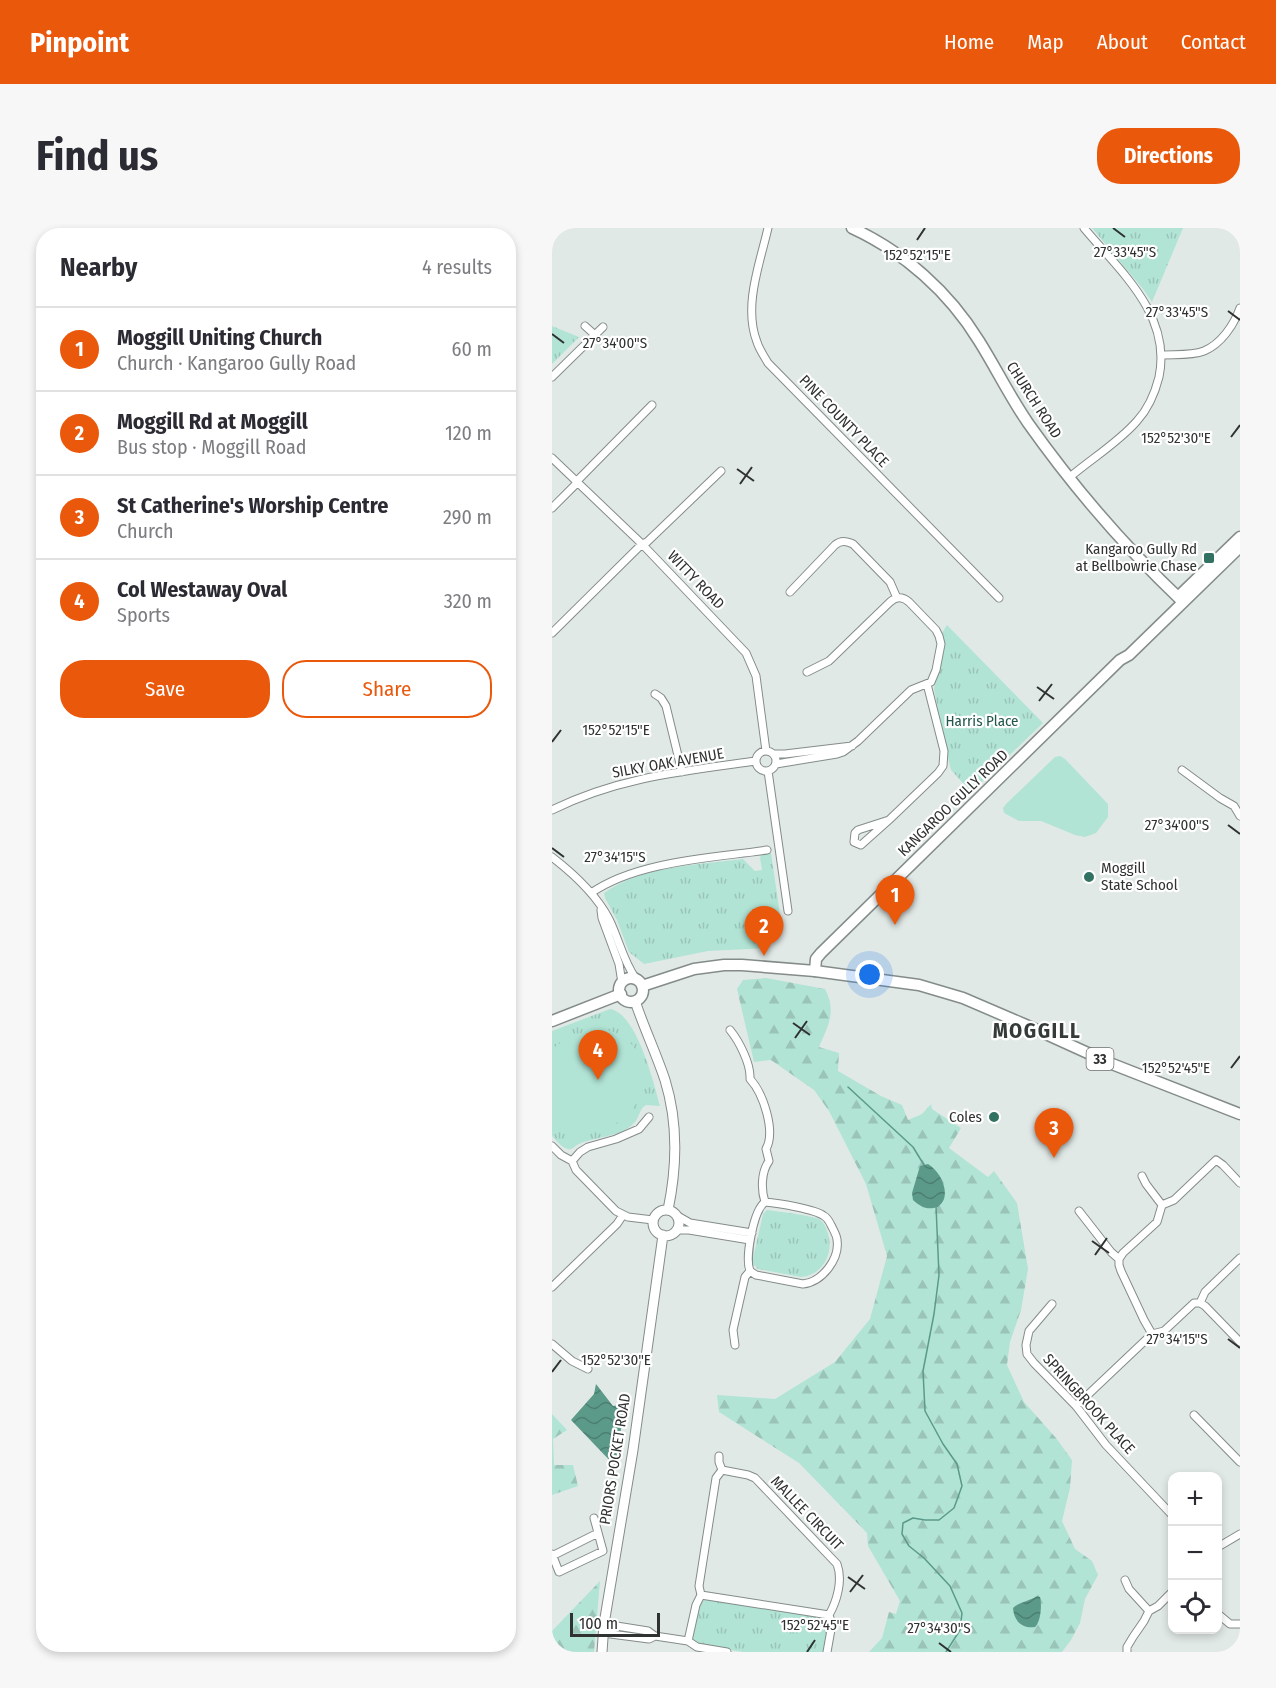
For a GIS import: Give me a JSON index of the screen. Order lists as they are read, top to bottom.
{
  "streets": {
    "main road": ["CHURCH ROAD", "KANGAROO GULLY ROAD", "33"],
    "street": [
      "PINE COUNTY PLACE",
      "WITTY ROAD",
      "SILKY OAK AVENUE",
      "SPRINGBROOK PLACE",
      "PRIORS POCKET ROAD",
      "MALLEE CIRCUIT"
    ]
  },
  "crossings": [
    ["CHURCH ROAD", "KANGAROO GULLY ROAD"],
    ["WITTY ROAD", "SILKY OAK AVENUE"],
    ["KANGAROO GULLY ROAD", "33"]
  ],
  "districts": ["MOGGILL"],
  "parks": ["Harris Place"],
  "places": {
    "transit": ["Kangaroo Gully Rd at Bellbowrie Chase"],
    "other": ["Moggill State School", "Coles"]
  },
  "scale_bar": "100 m",
  "page": {
    "header": "Pinpoint",
    "nav": [
      "Home",
      "Map",
      "About",
      "Contact"
    ],
    "buttons": [
      "Directions",
      ["Save", "Share"]
    ],
    "title": "Find us",
    "heading": ["Nearby", "4 results"],
    "list": [
      {
        "mark": "1",
        "name": "Moggill Uniting Church",
        "note": "Church · Kangaroo Gully Road",
        "value": "60 m"
      },
      {
        "mark": "2",
        "name": "Moggill Rd at Moggill",
        "note": "Bus stop · Moggill Road",
        "value": "120 m"
      },
      {
        "mark": "3",
        "name": "St Catherine's Worship Centre",
        "note": "Church",
        "value": "290 m"
      },
      {
        "mark": "4",
        "name": "Col Westaway Oval",
        "note": "Sports",
        "value": "320 m"
      }
    ],
    "pins": [
      "1",
      "2",
      "4",
      "3"
    ],
    "map_buttons": ["+", "−"],
    "scale": "100 m"
  },
  "coordinates": [
    "27°33'45\"S",
    "152°52'15\"E",
    "27°34'00\"S",
    "152°52'30\"E",
    "27°34'15\"S",
    "152°52'45\"E",
    "27°34'30\"S"
  ]
}
